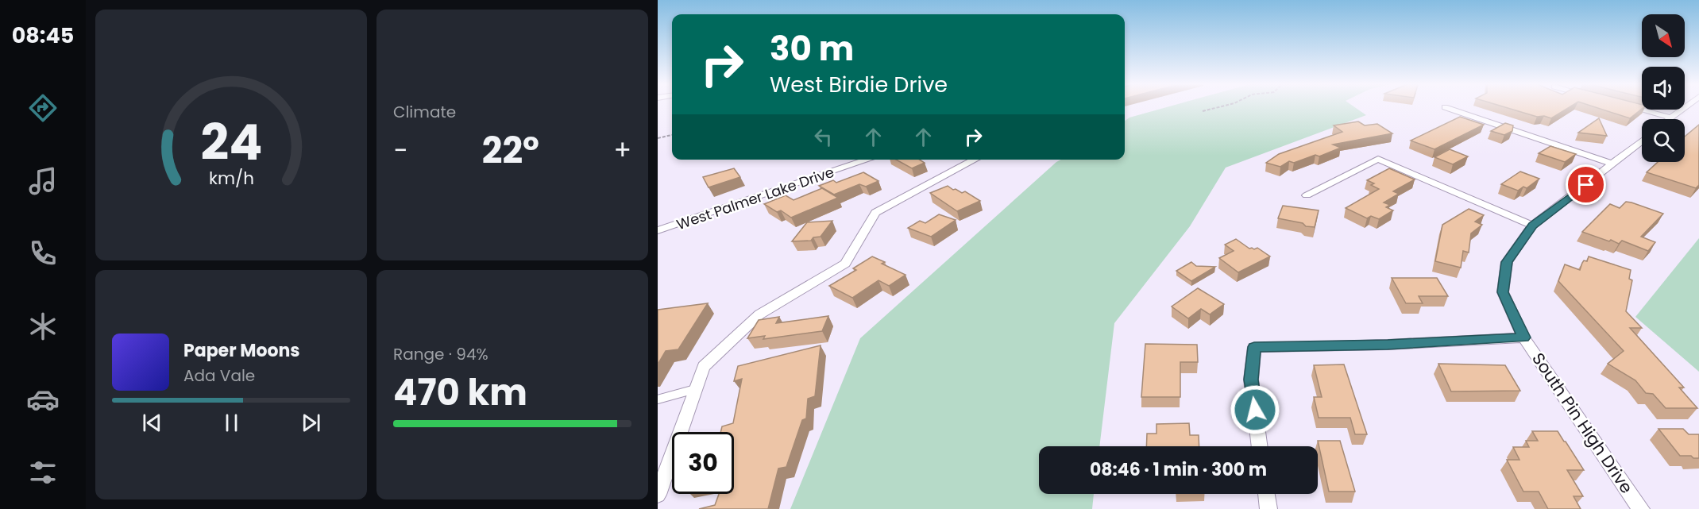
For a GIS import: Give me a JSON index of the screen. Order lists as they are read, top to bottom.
{
  "streets": {
    "street": ["West Palmer Lake Drive", "South Pin High Drive"]
  },
  "north": "bottom right",
  "page": {
    "tabs": "08:45",
    "tile": [
      "Climate",
      ["Range · 94%", "470 km"]
    ],
    "turn": ["30 m", "West Birdie Drive"],
    "heat": ["−", "22°", "+"],
    "song": ["Paper Moons", "Ada Vale"],
    "limit": "30",
    "trip": "08:46 · 1 min · 300 m",
    "gauge": ["24", "km/h"]
  }
}
